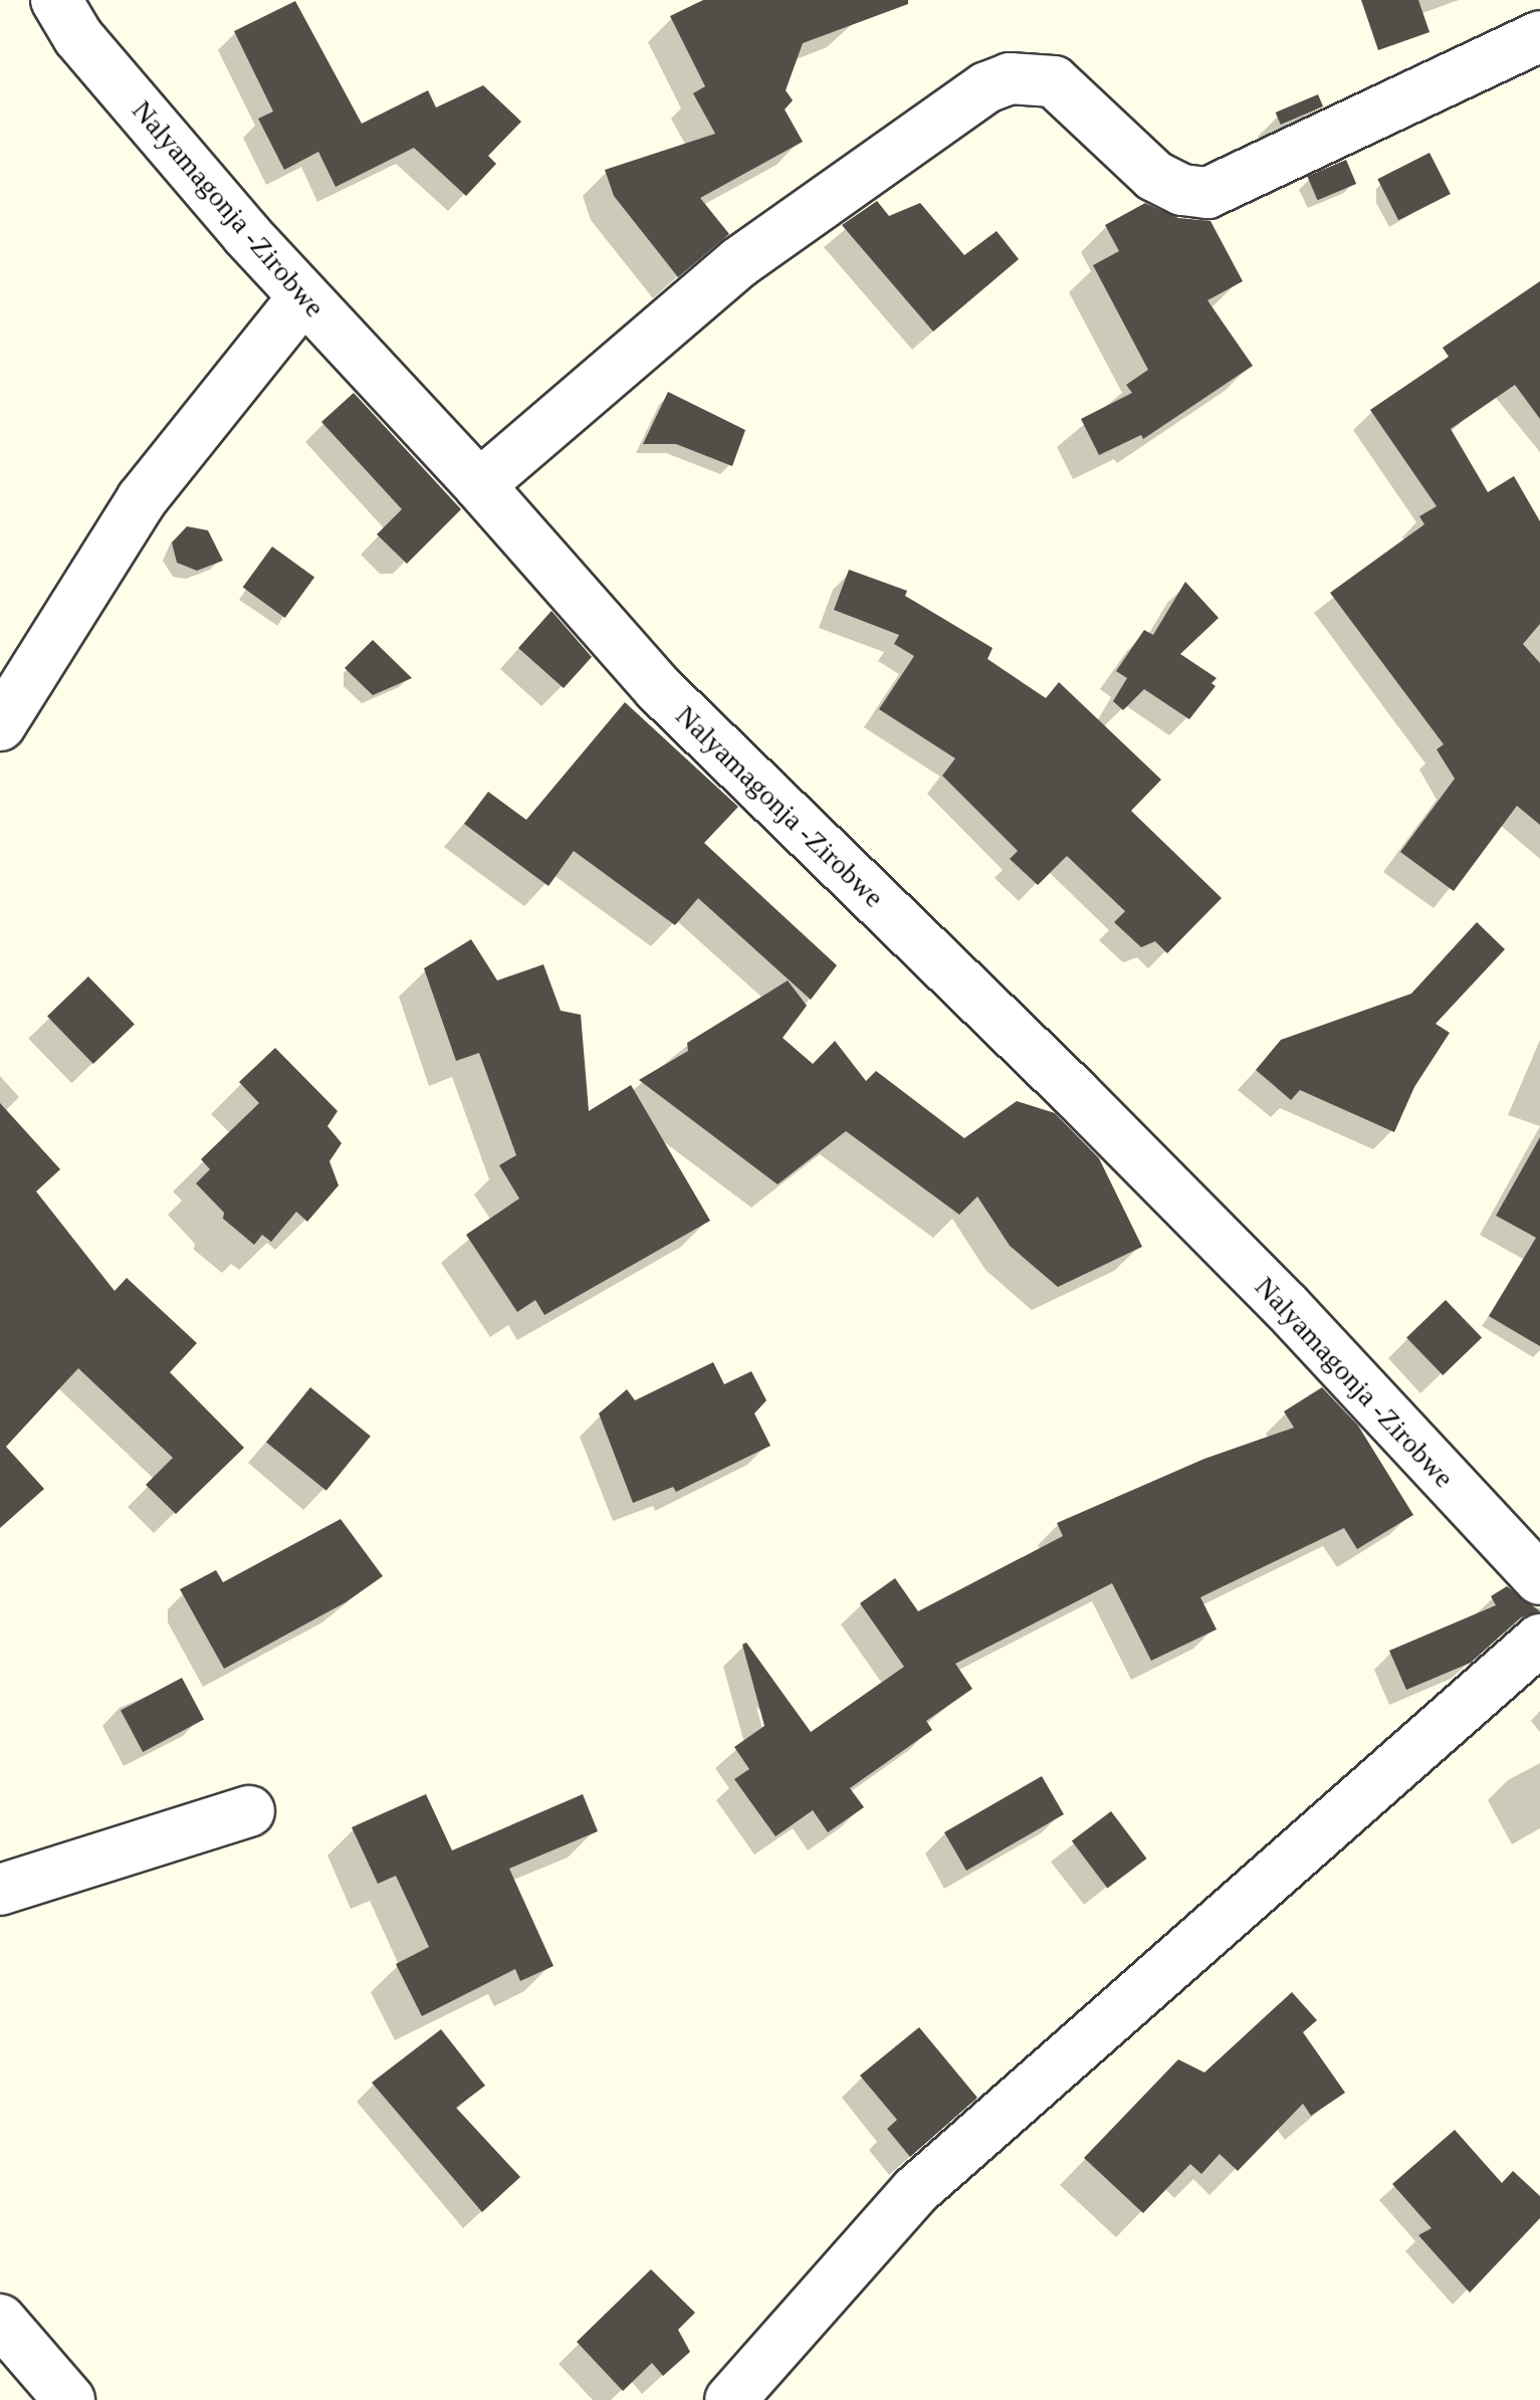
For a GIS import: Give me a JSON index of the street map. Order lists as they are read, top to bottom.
{
  "streets": {
    "street": ["Nalyamagonja -Zirobwe"]
  }
}
